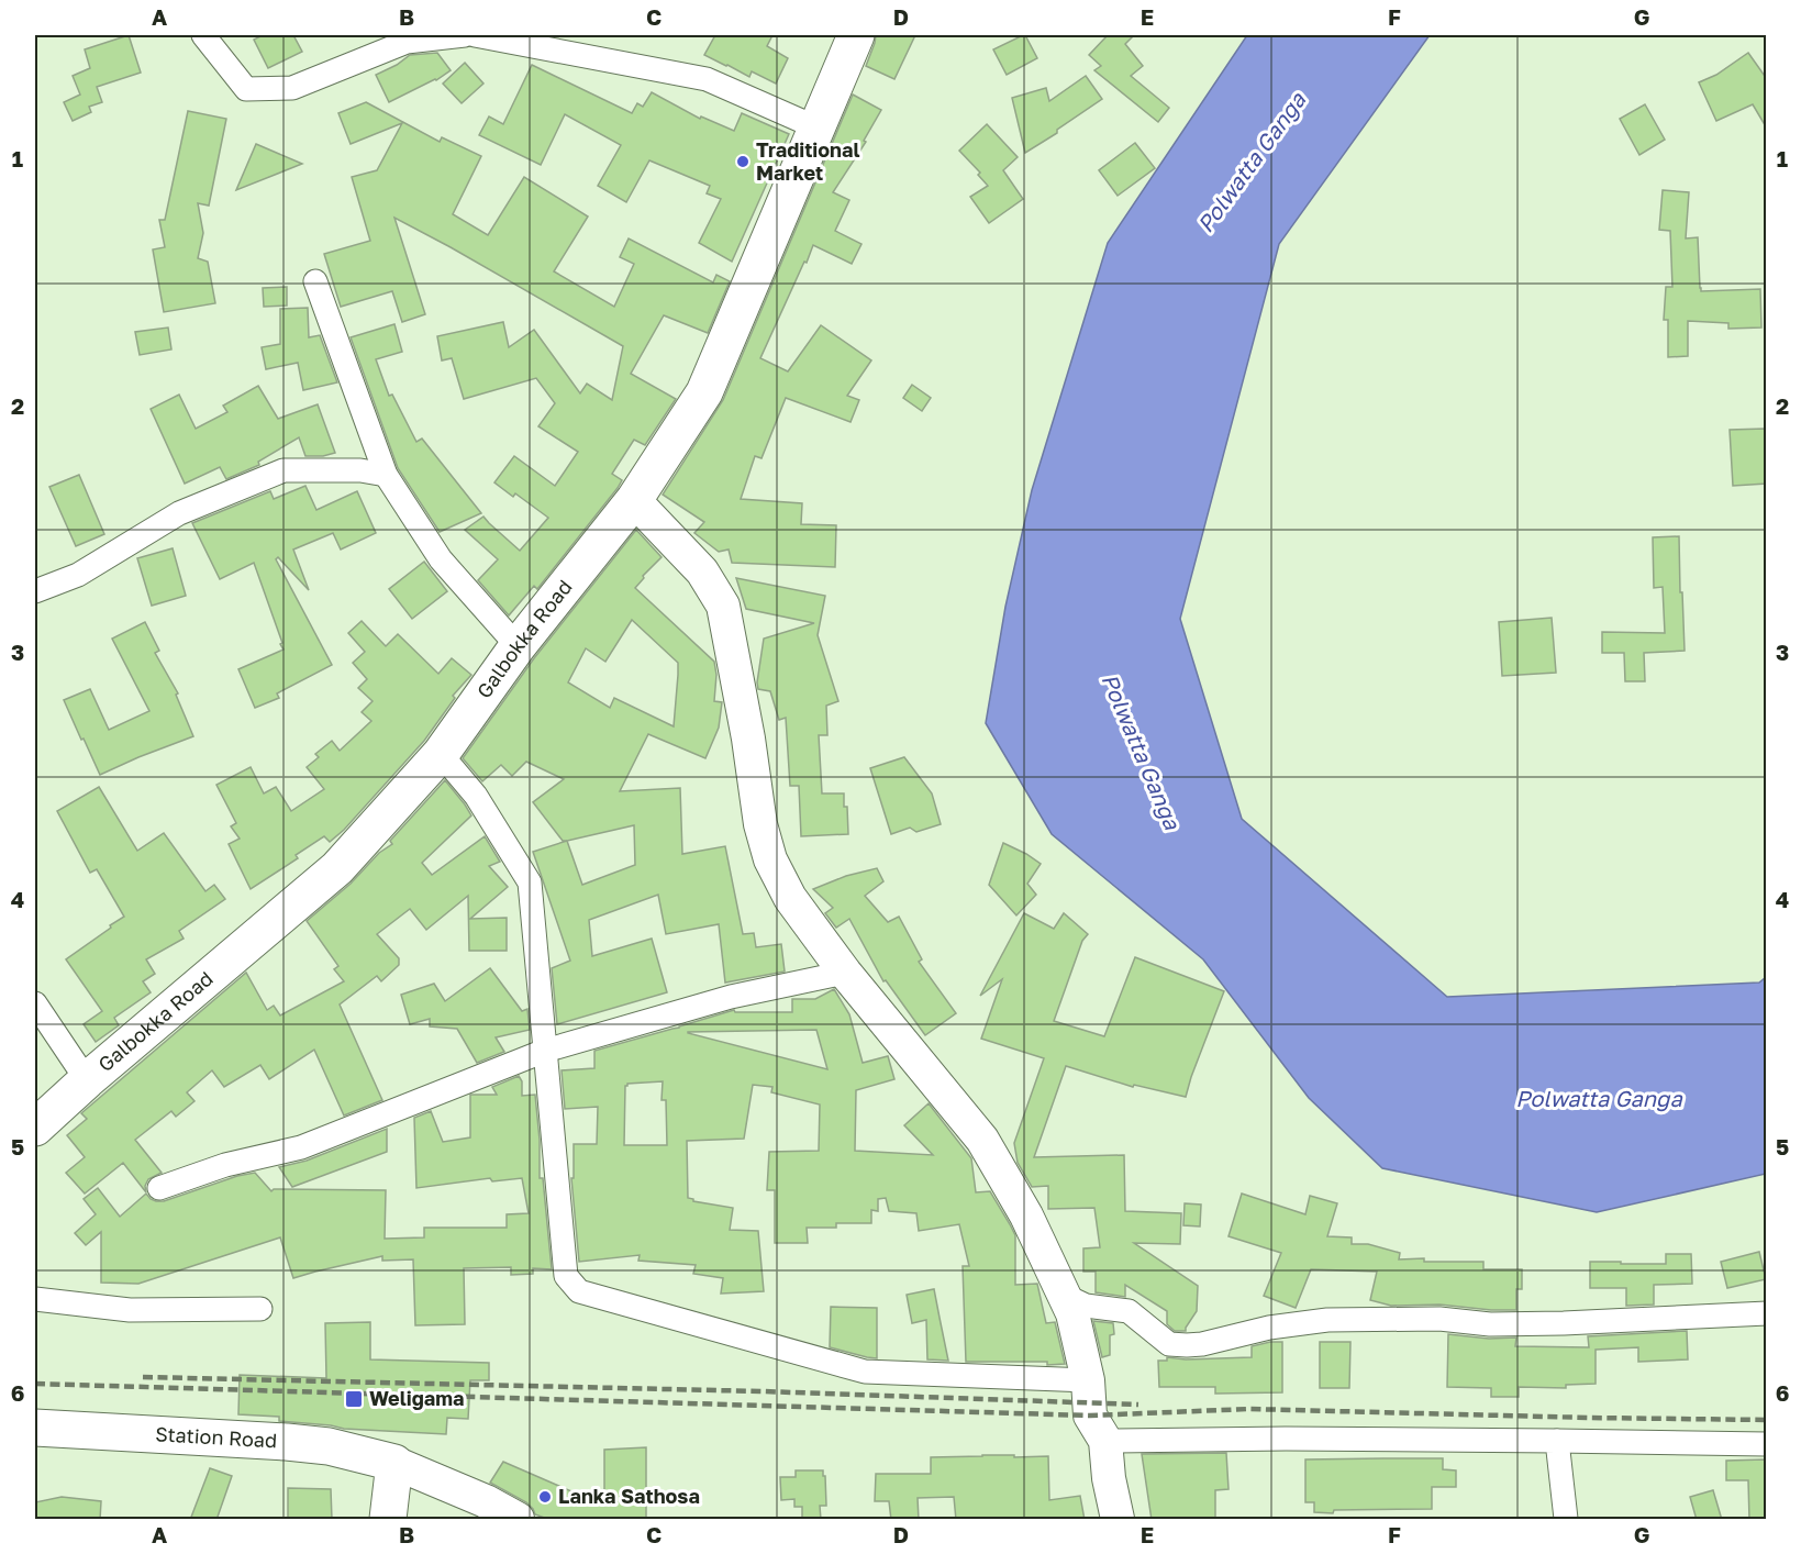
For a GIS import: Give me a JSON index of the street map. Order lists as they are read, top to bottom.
{
  "streets": {
    "main road": ["Galbokka Road", "Station Road"]
  },
  "water": ["Polwatta Ganga"],
  "places": {
    "other": ["Traditional Market", "Lanka Sathosa"],
    "transit": ["Weligama"]
  },
  "grid": {
    "columns": [
      "A",
      "B",
      "C",
      "D",
      "E",
      "F",
      "G"
    ],
    "rows": [
      "1",
      "2",
      "3",
      "4",
      "5",
      "6"
    ]
  }
}
